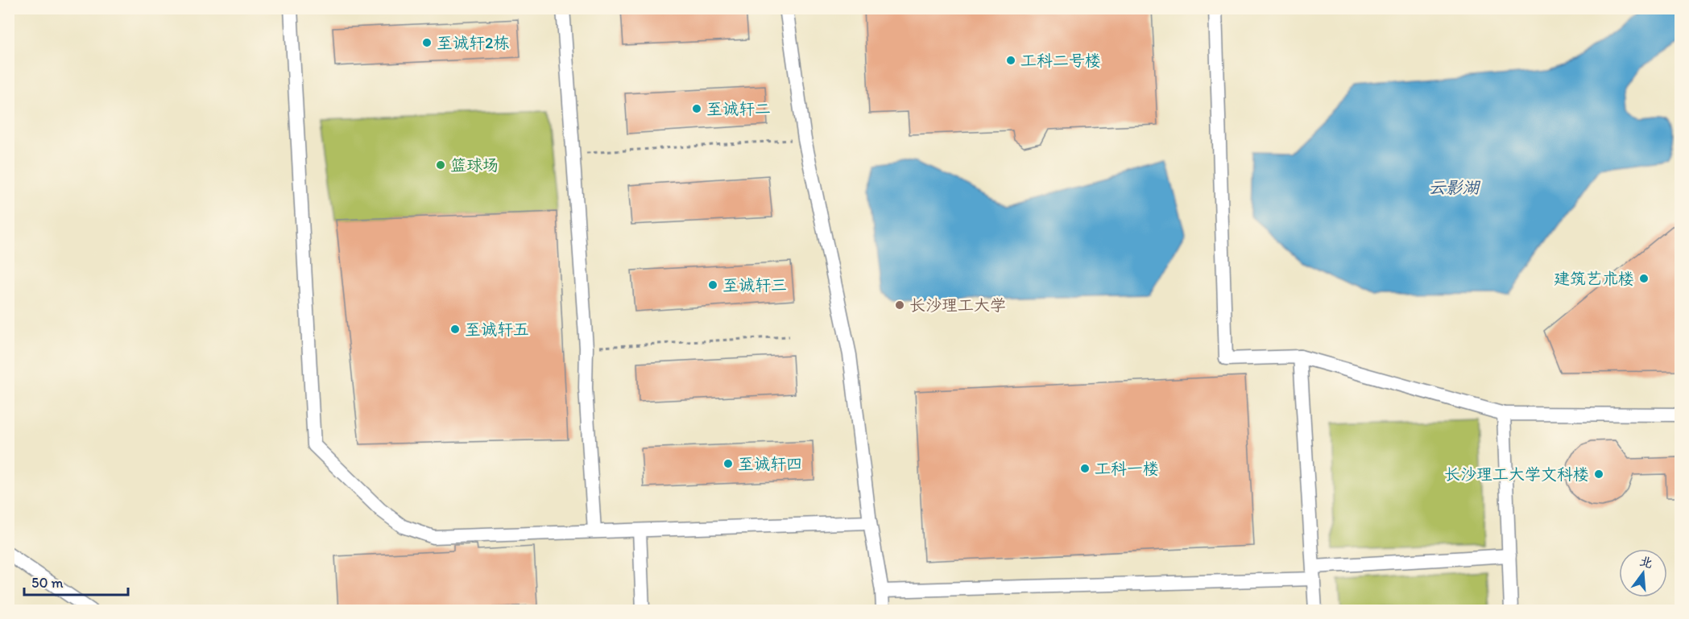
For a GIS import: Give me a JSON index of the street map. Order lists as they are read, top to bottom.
{
  "water": ["云影湖"],
  "places": [
    "至诚轩2栋",
    "工科二号楼",
    "至诚轩二",
    "篮球场",
    "建筑艺术楼",
    "至诚轩三",
    "长沙理工大学",
    "至诚轩五",
    "至诚轩四",
    "工科一楼",
    "长沙理工大学文科楼"
  ],
  "scale_bar": "50 m",
  "north": "top"
}
